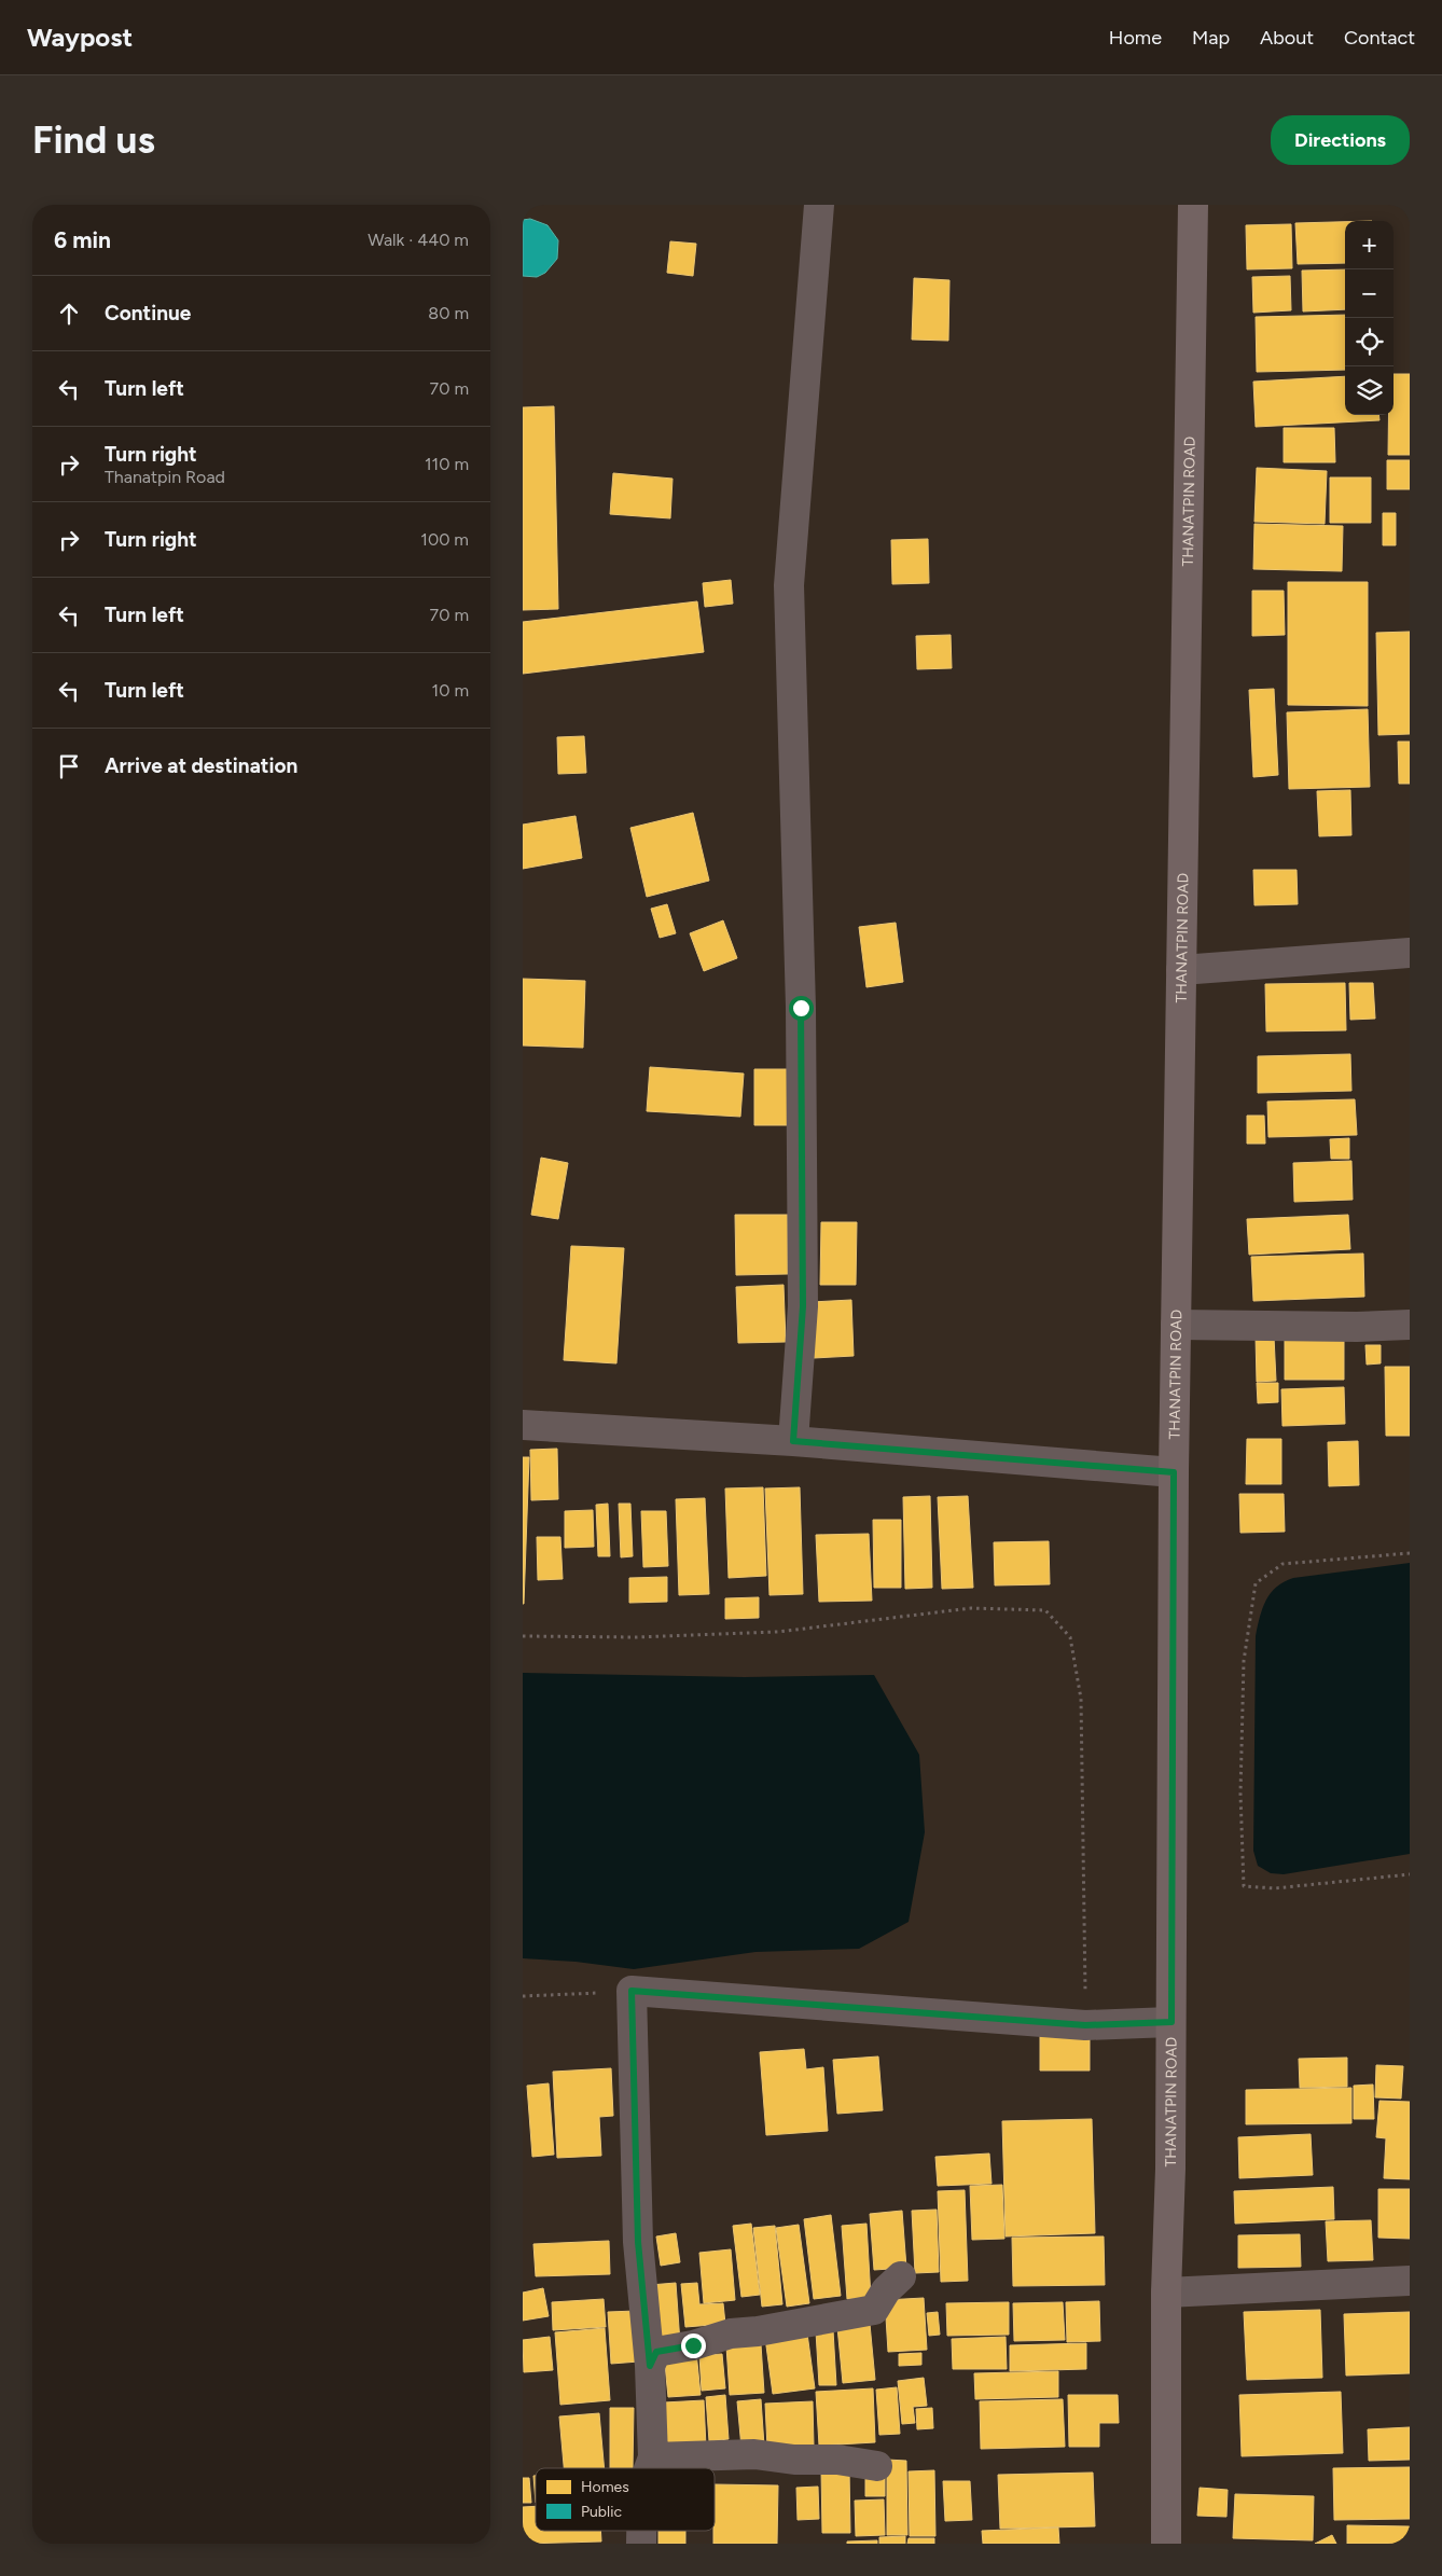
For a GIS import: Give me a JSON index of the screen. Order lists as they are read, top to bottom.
{
  "streets": {
    "main road": ["THANATPIN ROAD"]
  },
  "legend": ["Homes", "Public"],
  "page": {
    "header": "Waypost",
    "nav": [
      "Home",
      "Map",
      "About",
      "Contact"
    ],
    "buttons": "Directions",
    "title": "Find us",
    "heading": ["6 min", "Walk · 440 m"],
    "map_buttons": ["+", "−"],
    "list": [
      ["Continue", "80 m"],
      ["Turn left", "70 m"],
      ["Turn right", "Thanatpin Road", "110 m"],
      ["Turn right", "100 m"],
      ["Turn left", "70 m"],
      ["Turn left", "10 m"],
      "Arrive at destination"
    ]
  }
}
